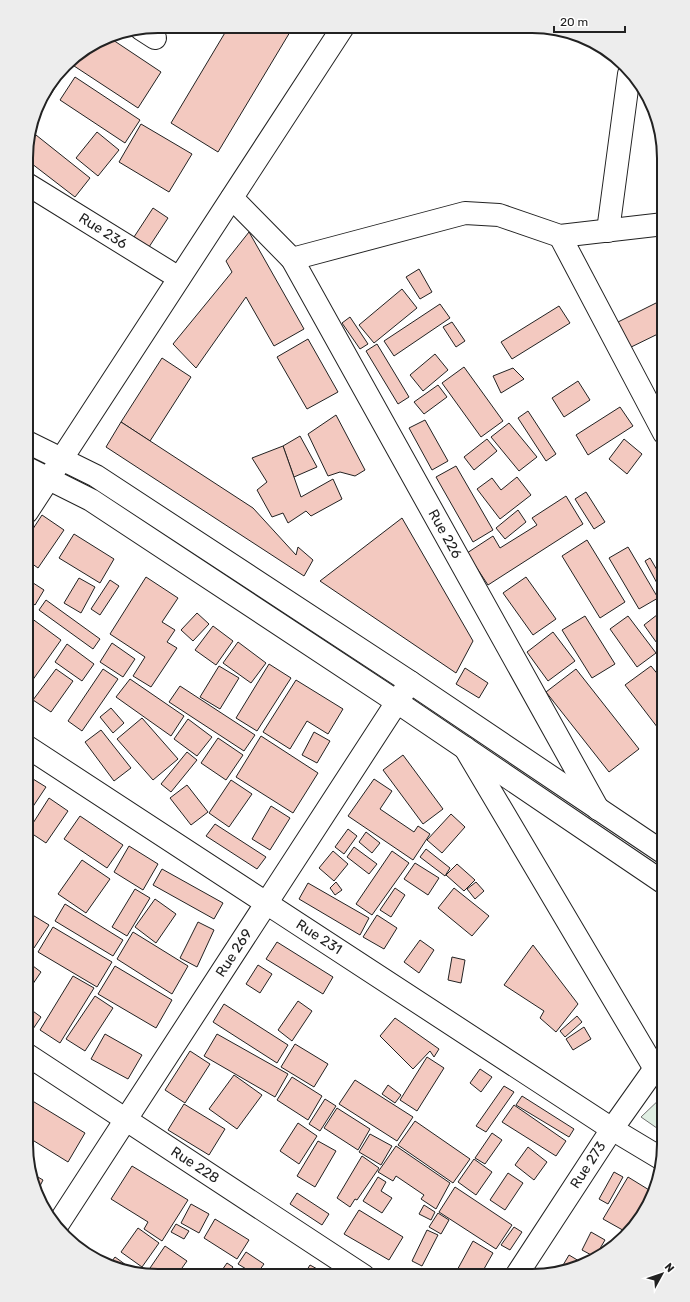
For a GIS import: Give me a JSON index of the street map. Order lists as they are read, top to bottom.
{
  "streets": {
    "street": [
      "Rue 236",
      "Rue 226",
      "Rue 231",
      "Rue 269",
      "Rue 228",
      "Rue 273"
    ]
  },
  "crossings": [
    ["Rue 231", "Rue 269"],
    ["Rue 231", "Rue 273"],
    ["Rue 269", "Rue 228"]
  ],
  "scale_bar": "20 m",
  "north": "top right"
}
